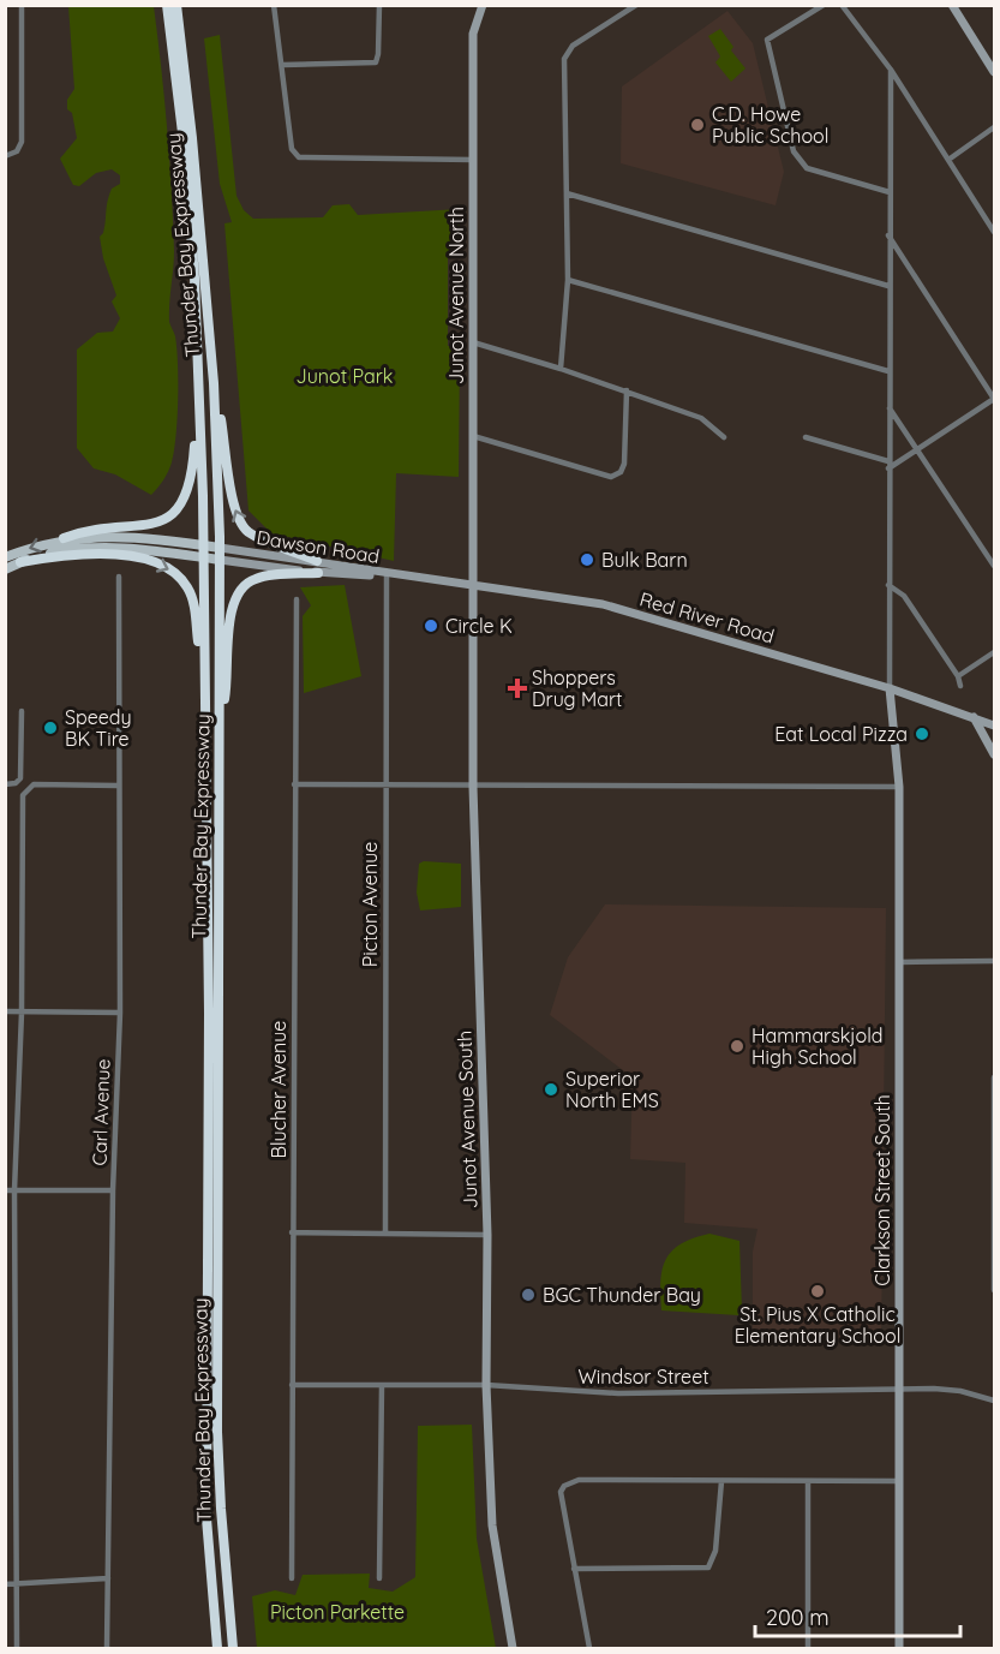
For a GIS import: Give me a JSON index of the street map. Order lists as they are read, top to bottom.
{
  "streets": {
    "highway": ["Thunder Bay Expressway"],
    "main road": [
      "Junot Avenue North",
      "Dawson Road",
      "Red River Road",
      "Junot Avenue South",
      "Clarkson Street South"
    ],
    "street": [
      "Picton Avenue",
      "Blucher Avenue",
      "Carl Avenue",
      "Windsor Street"
    ]
  },
  "crossings": [
    ["Thunder Bay Expressway", "Dawson Road"],
    ["Junot Avenue North", "Red River Road"],
    ["Junot Avenue North", "Junot Avenue South"],
    ["Dawson Road", "Red River Road"],
    ["Dawson Road", "Picton Avenue"],
    ["Red River Road", "Junot Avenue South"],
    ["Red River Road", "Clarkson Street South"],
    ["Blucher Avenue", "Windsor Street"],
    ["Junot Avenue South", "Windsor Street"],
    ["Clarkson Street South", "Windsor Street"]
  ],
  "parks": ["Junot Park", "Picton Parkette"],
  "places": {
    "other": [
      "C.D. Howe Public School",
      "Bulk Barn",
      "Circle K",
      "Speedy BK Tire",
      "Eat Local Pizza",
      "Hammarskjold High School",
      "Superior North EMS",
      "St. Pius X Catholic Elementary School",
      "BGC Thunder Bay"
    ],
    "health": ["Shoppers Drug Mart"]
  },
  "scale_bar": "200 m"
}
